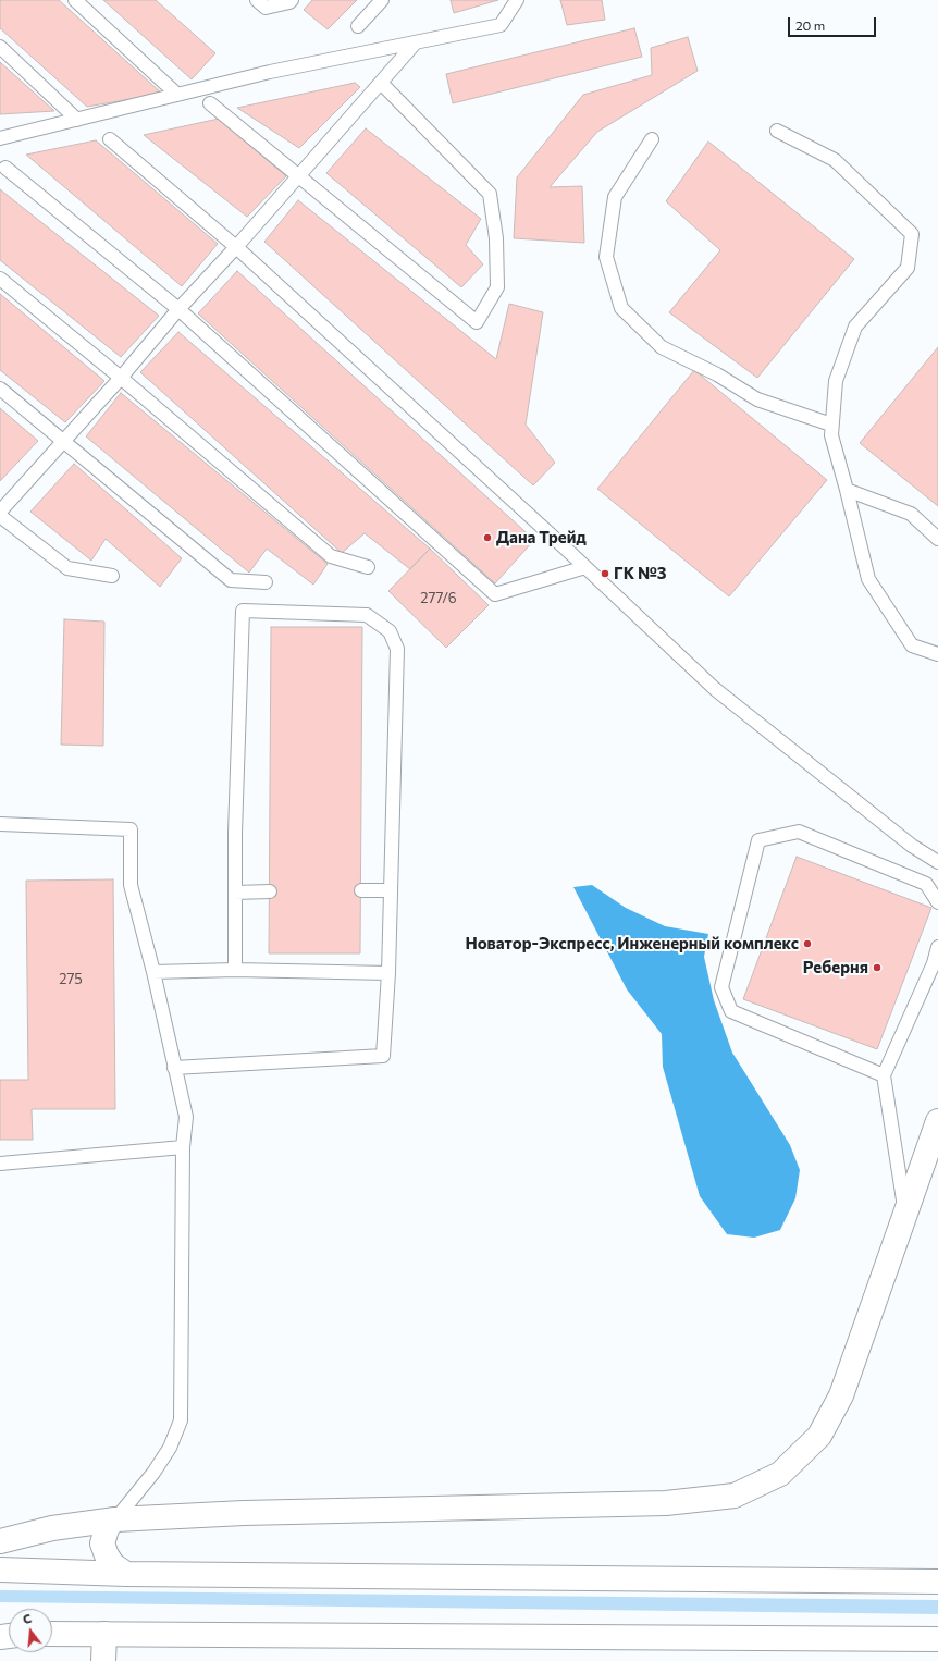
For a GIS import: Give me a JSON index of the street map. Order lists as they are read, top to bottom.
{
  "places": [
    "Дана Трейд",
    "ГК №3",
    "Новатор-Экспресс, Инженерный комплекс",
    "Реберня"
  ],
  "house_numbers": ["277/6", "275"],
  "scale_bar": "20 m",
  "north": "top"
}
